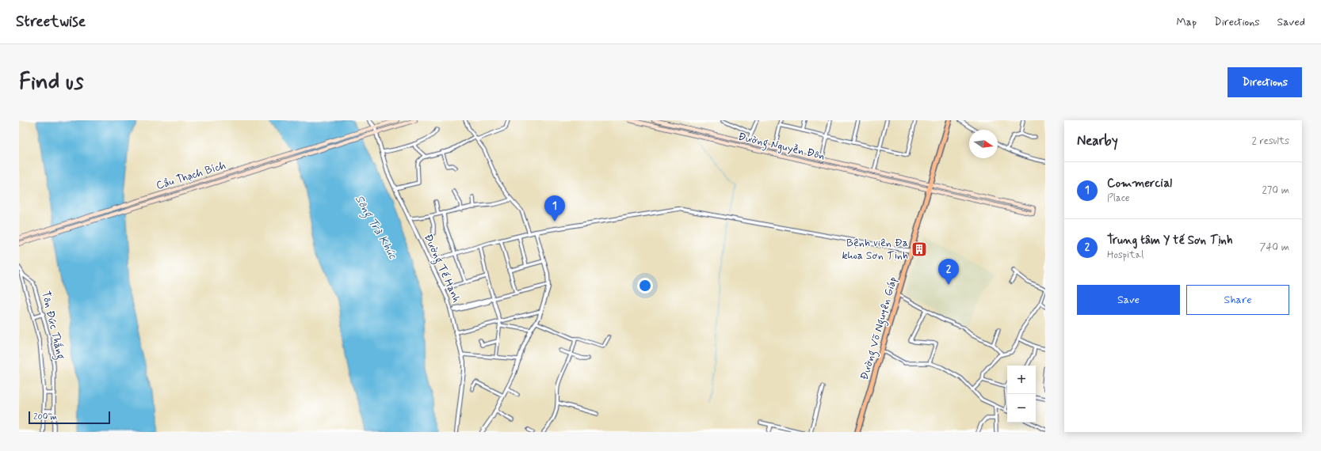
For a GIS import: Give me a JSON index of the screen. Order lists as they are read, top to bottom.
{
  "streets": {
    "main road": ["Đường Nguyễn Đôn", "Cầu Thạch Bích", "Đường Võ Nguyên Giáp"],
    "street": ["Đường Tế Hanh", "Tôn Đức Thắng"]
  },
  "crossings": [
    ["Đường Nguyễn Đôn", "Đường Võ Nguyên Giáp"],
    ["Cầu Thạch Bích", "Đường Tế Hanh"]
  ],
  "water": ["Sông Trà Khúc"],
  "places": {
    "building": ["Bệnh viện Đa khoa Sơn Tịnh"]
  },
  "scale_bar": "200 m",
  "north": "right",
  "page": {
    "header": "Streetwise",
    "nav": ["Map", "Directions", "Saved"],
    "buttons": [
      "Directions",
      ["Save", "Share"]
    ],
    "title": "Find us",
    "heading": ["Nearby", "2 results"],
    "list": [
      {
        "mark": "1",
        "name": "Commercial",
        "note": "Place",
        "value": "270 m"
      },
      {
        "mark": "2",
        "name": "Trung tâm Y tế Sơn Tịnh",
        "note": "Hospital",
        "value": "740 m"
      }
    ],
    "pins": ["1", "2"],
    "map_buttons": ["+", "−"],
    "scale": "200 m"
  }
}
